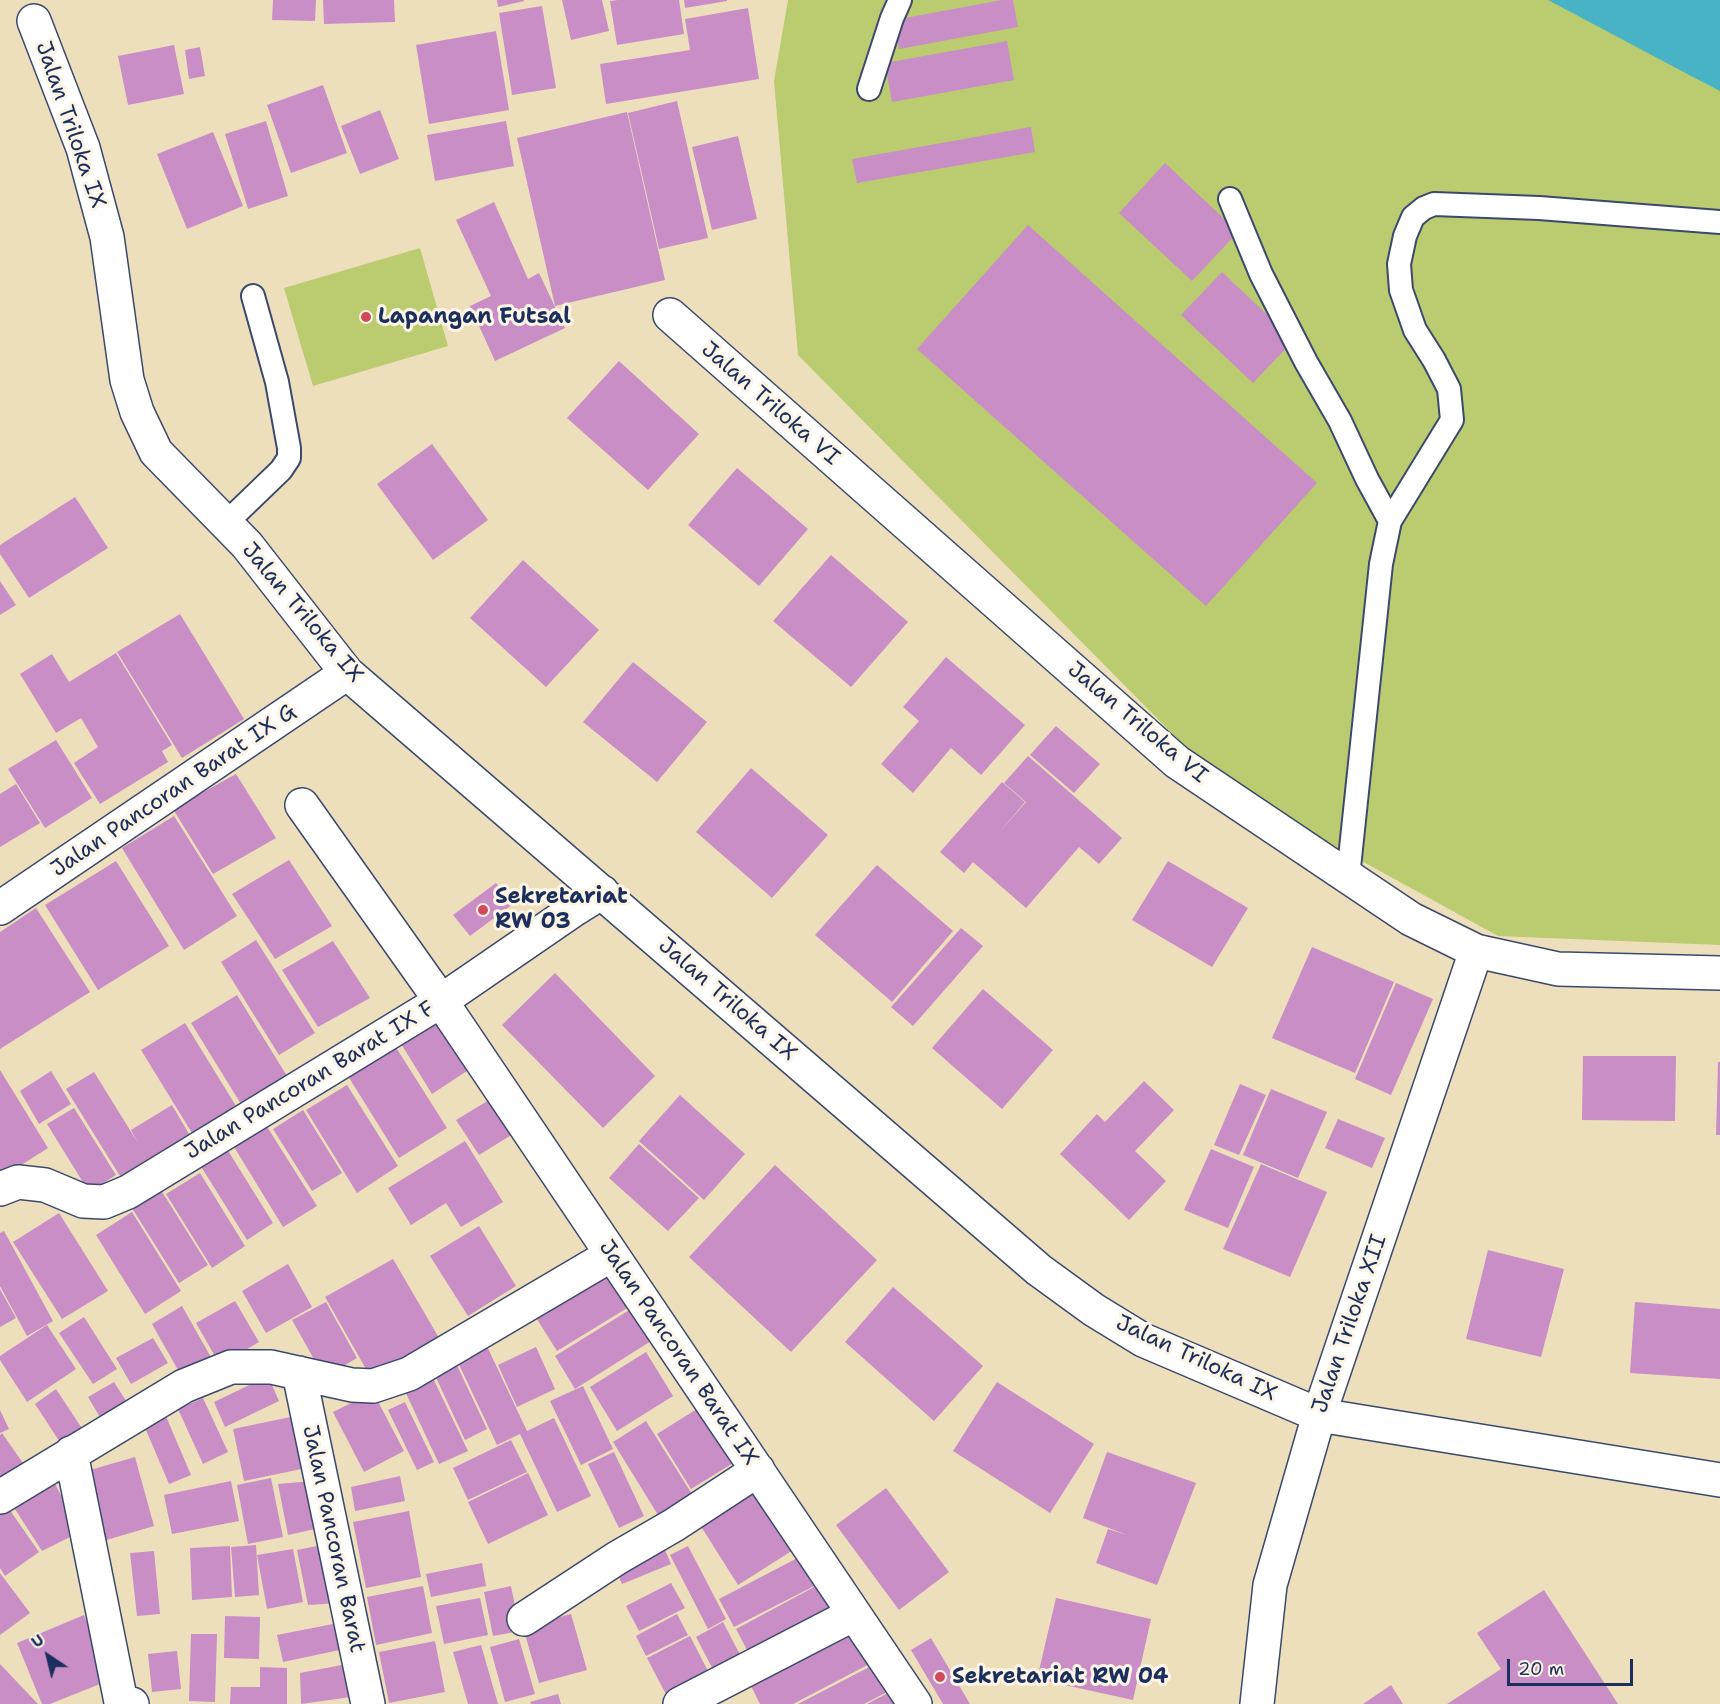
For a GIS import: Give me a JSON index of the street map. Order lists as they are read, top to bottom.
{
  "streets": {
    "street": [
      "Jalan Triloka IX",
      "Jalan Triloka VI",
      "Jalan Pancoran Barat IX G",
      "Jalan Pancoran Barat IX F",
      "Jalan Triloka XII",
      "Jalan Pancoran Barat IX",
      "Jalan Pancoran Barat"
    ]
  },
  "crossings": [
    ["Jalan Triloka IX", "Jalan Pancoran Barat IX G"],
    ["Jalan Triloka IX", "Jalan Pancoran Barat IX F"],
    ["Jalan Triloka IX", "Jalan Triloka XII"],
    ["Jalan Triloka VI", "Jalan Triloka XII"],
    ["Jalan Pancoran Barat IX F", "Jalan Pancoran Barat IX"]
  ],
  "places": ["Lapangan Futsal", "Sekretariat RW 03", "Sekretariat RW 04"],
  "scale_bar": "20 m",
  "north": "top left"
}
